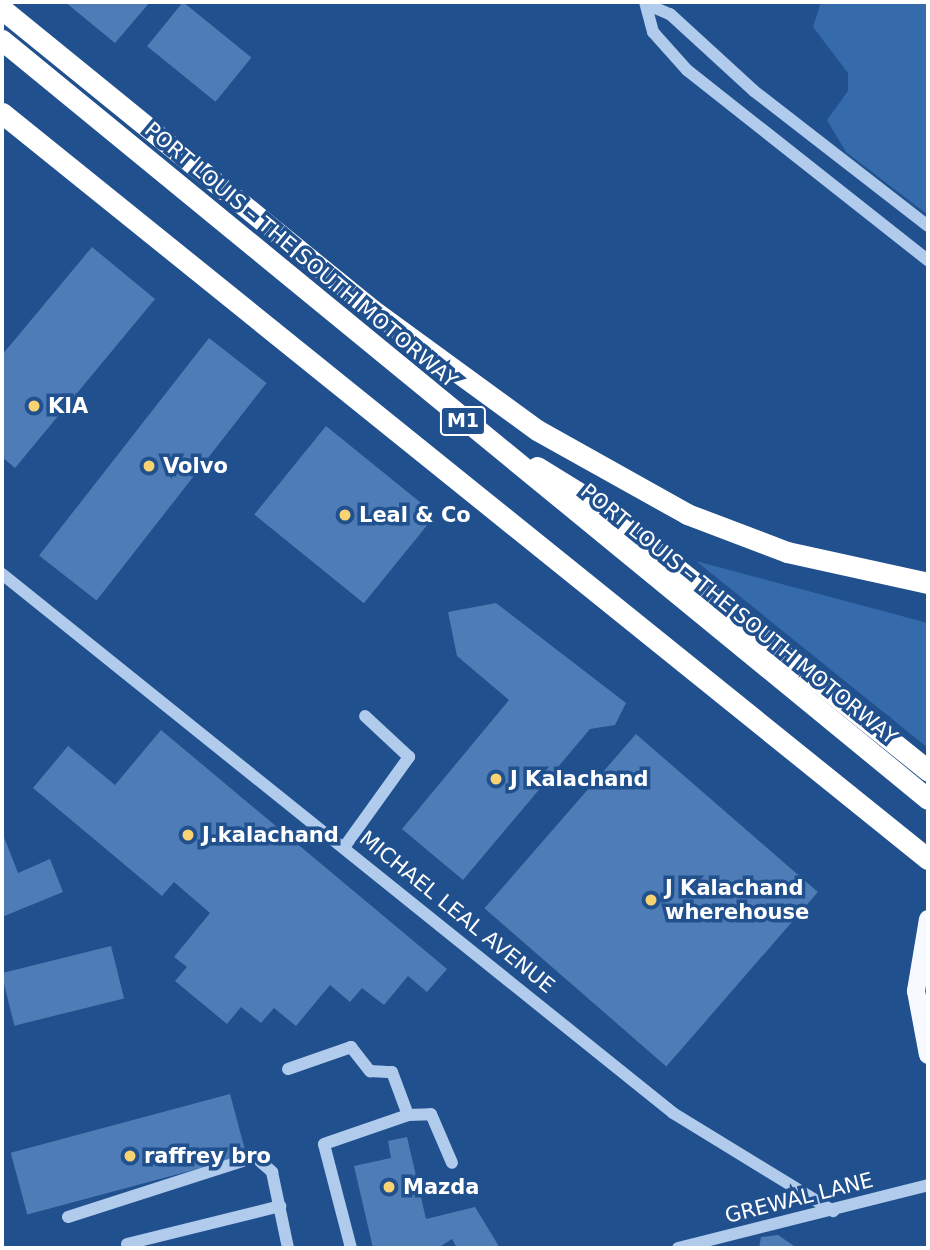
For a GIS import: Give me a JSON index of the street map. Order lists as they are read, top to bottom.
{
  "streets": {
    "highway": ["PORT LOUIS – THE SOUTH MOTORWAY", "M1"],
    "street": ["MICHAEL LEAL AVENUE", "GREWAL LANE"]
  },
  "crossings": [
    ["MICHAEL LEAL AVENUE", "GREWAL LANE"]
  ],
  "places": [
    "KIA",
    "Volvo",
    "Leal & Co",
    "J Kalachand",
    "J.kalachand",
    "J Kalachand wherehouse",
    "raffrey bro",
    "Mazda"
  ]
}
